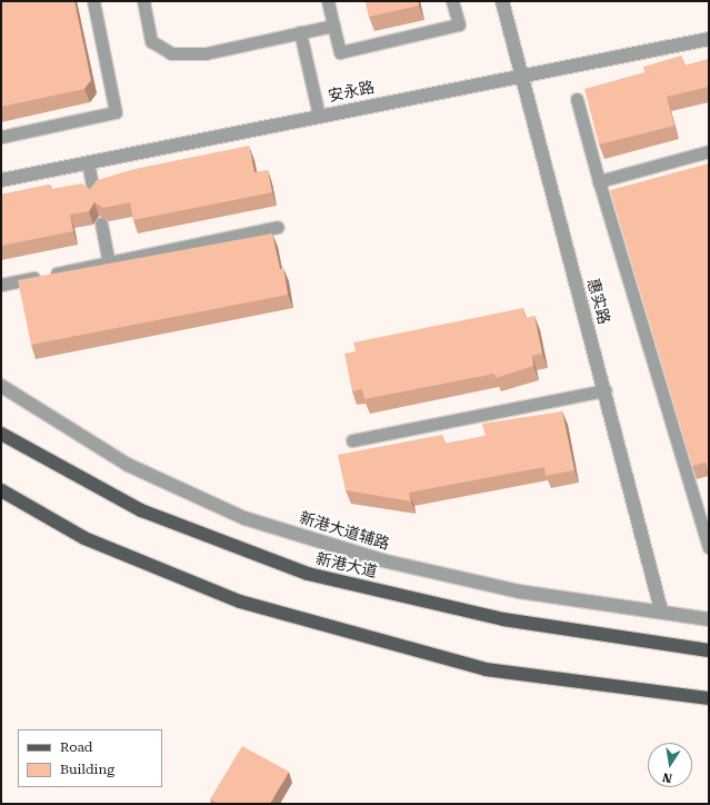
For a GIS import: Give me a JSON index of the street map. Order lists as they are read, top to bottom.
{
  "streets": {
    "main road": ["新港大道"],
    "street": ["安永路", "惠实路", "新港大道辅路"]
  },
  "crossings": [
    ["安永路", "惠实路"],
    ["惠实路", "新港大道辅路"]
  ],
  "legend": ["Road", "Building"],
  "north": "bottom"
}
